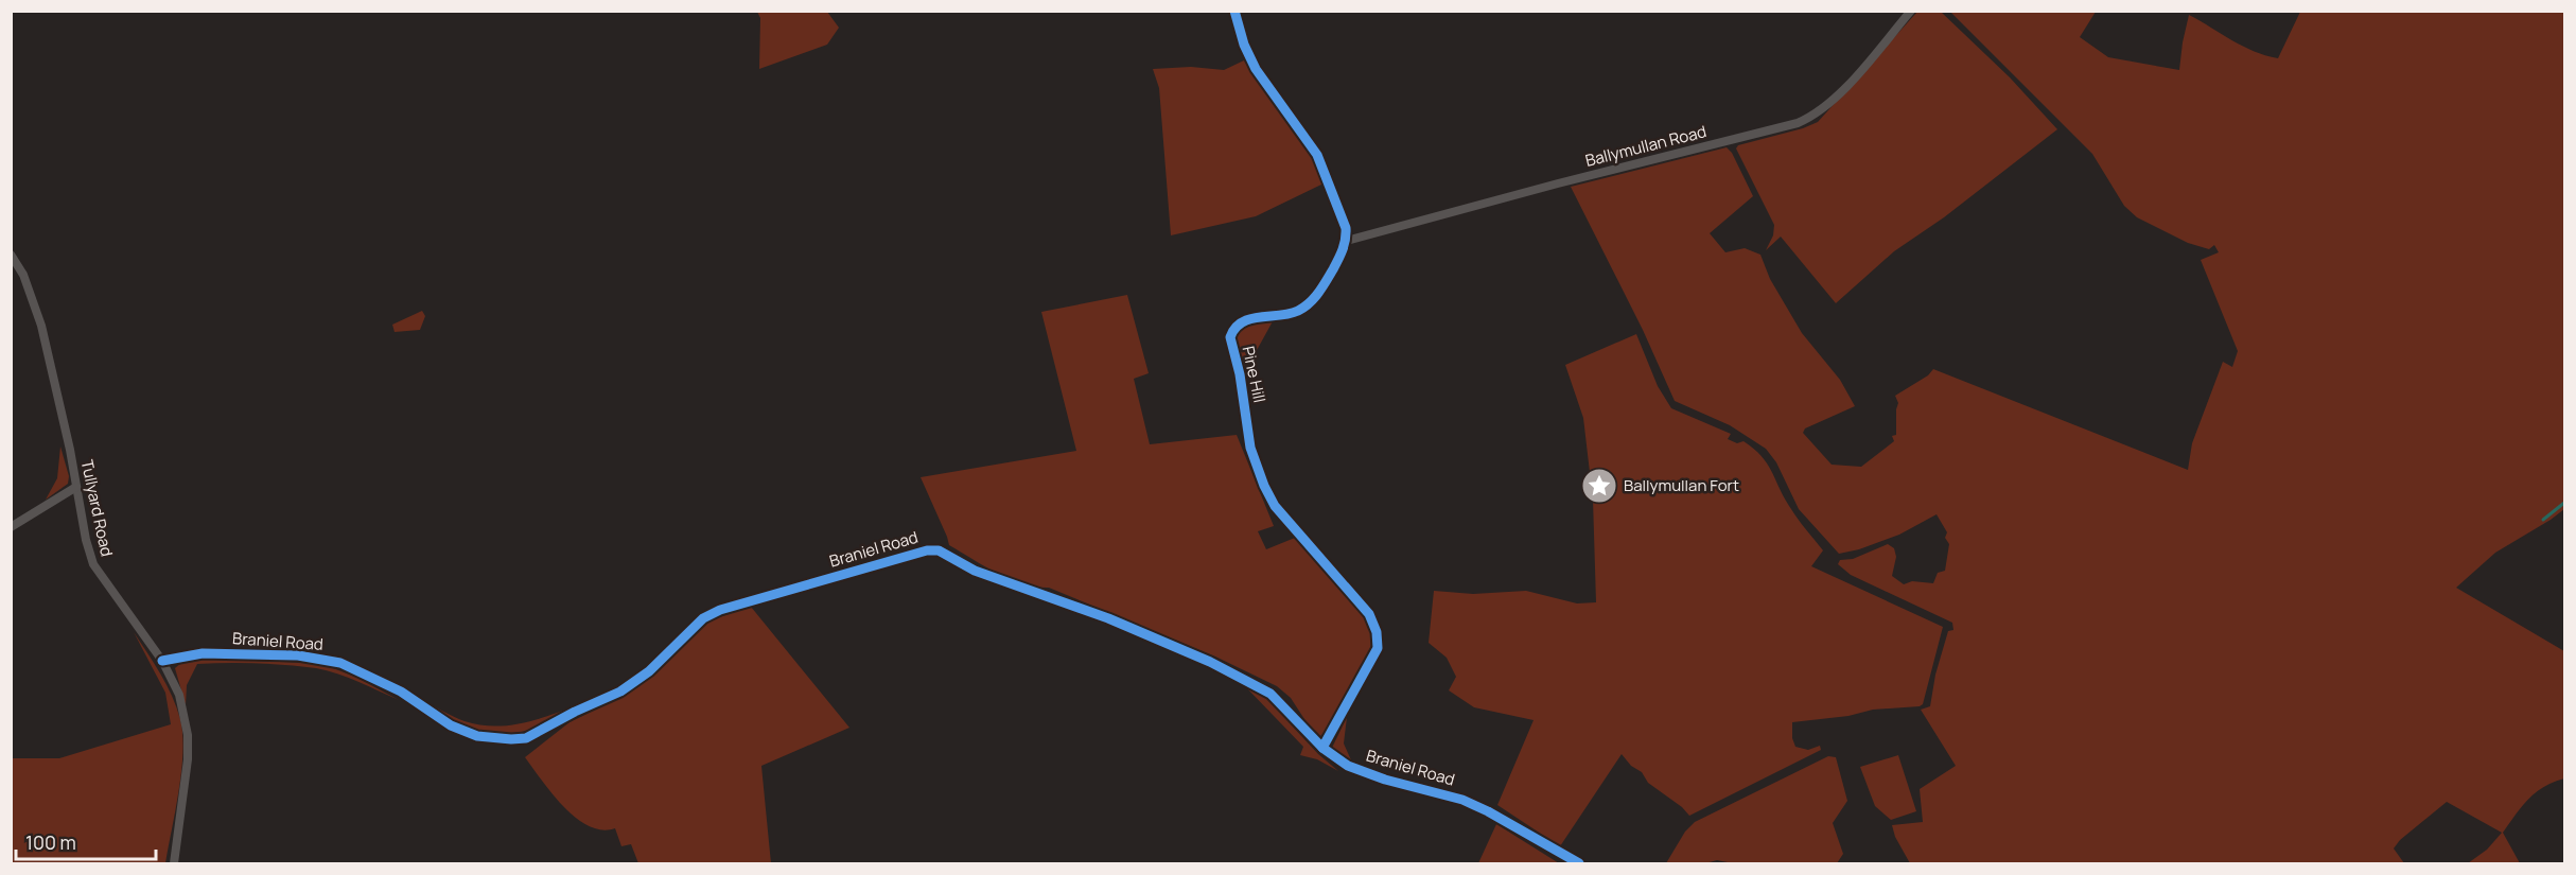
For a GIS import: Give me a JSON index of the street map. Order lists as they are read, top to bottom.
{
  "streets": {
    "street": [
      "Ballymullan Road",
      "Pine Hill",
      "Tullyard Road",
      "Braniel Road"
    ]
  },
  "crossings": [
    ["Ballymullan Road", "Pine Hill"],
    ["Pine Hill", "Braniel Road"],
    ["Tullyard Road", "Braniel Road"]
  ],
  "places": {
    "place": ["Ballymullan Fort"]
  },
  "scale_bar": "100 m"
}
